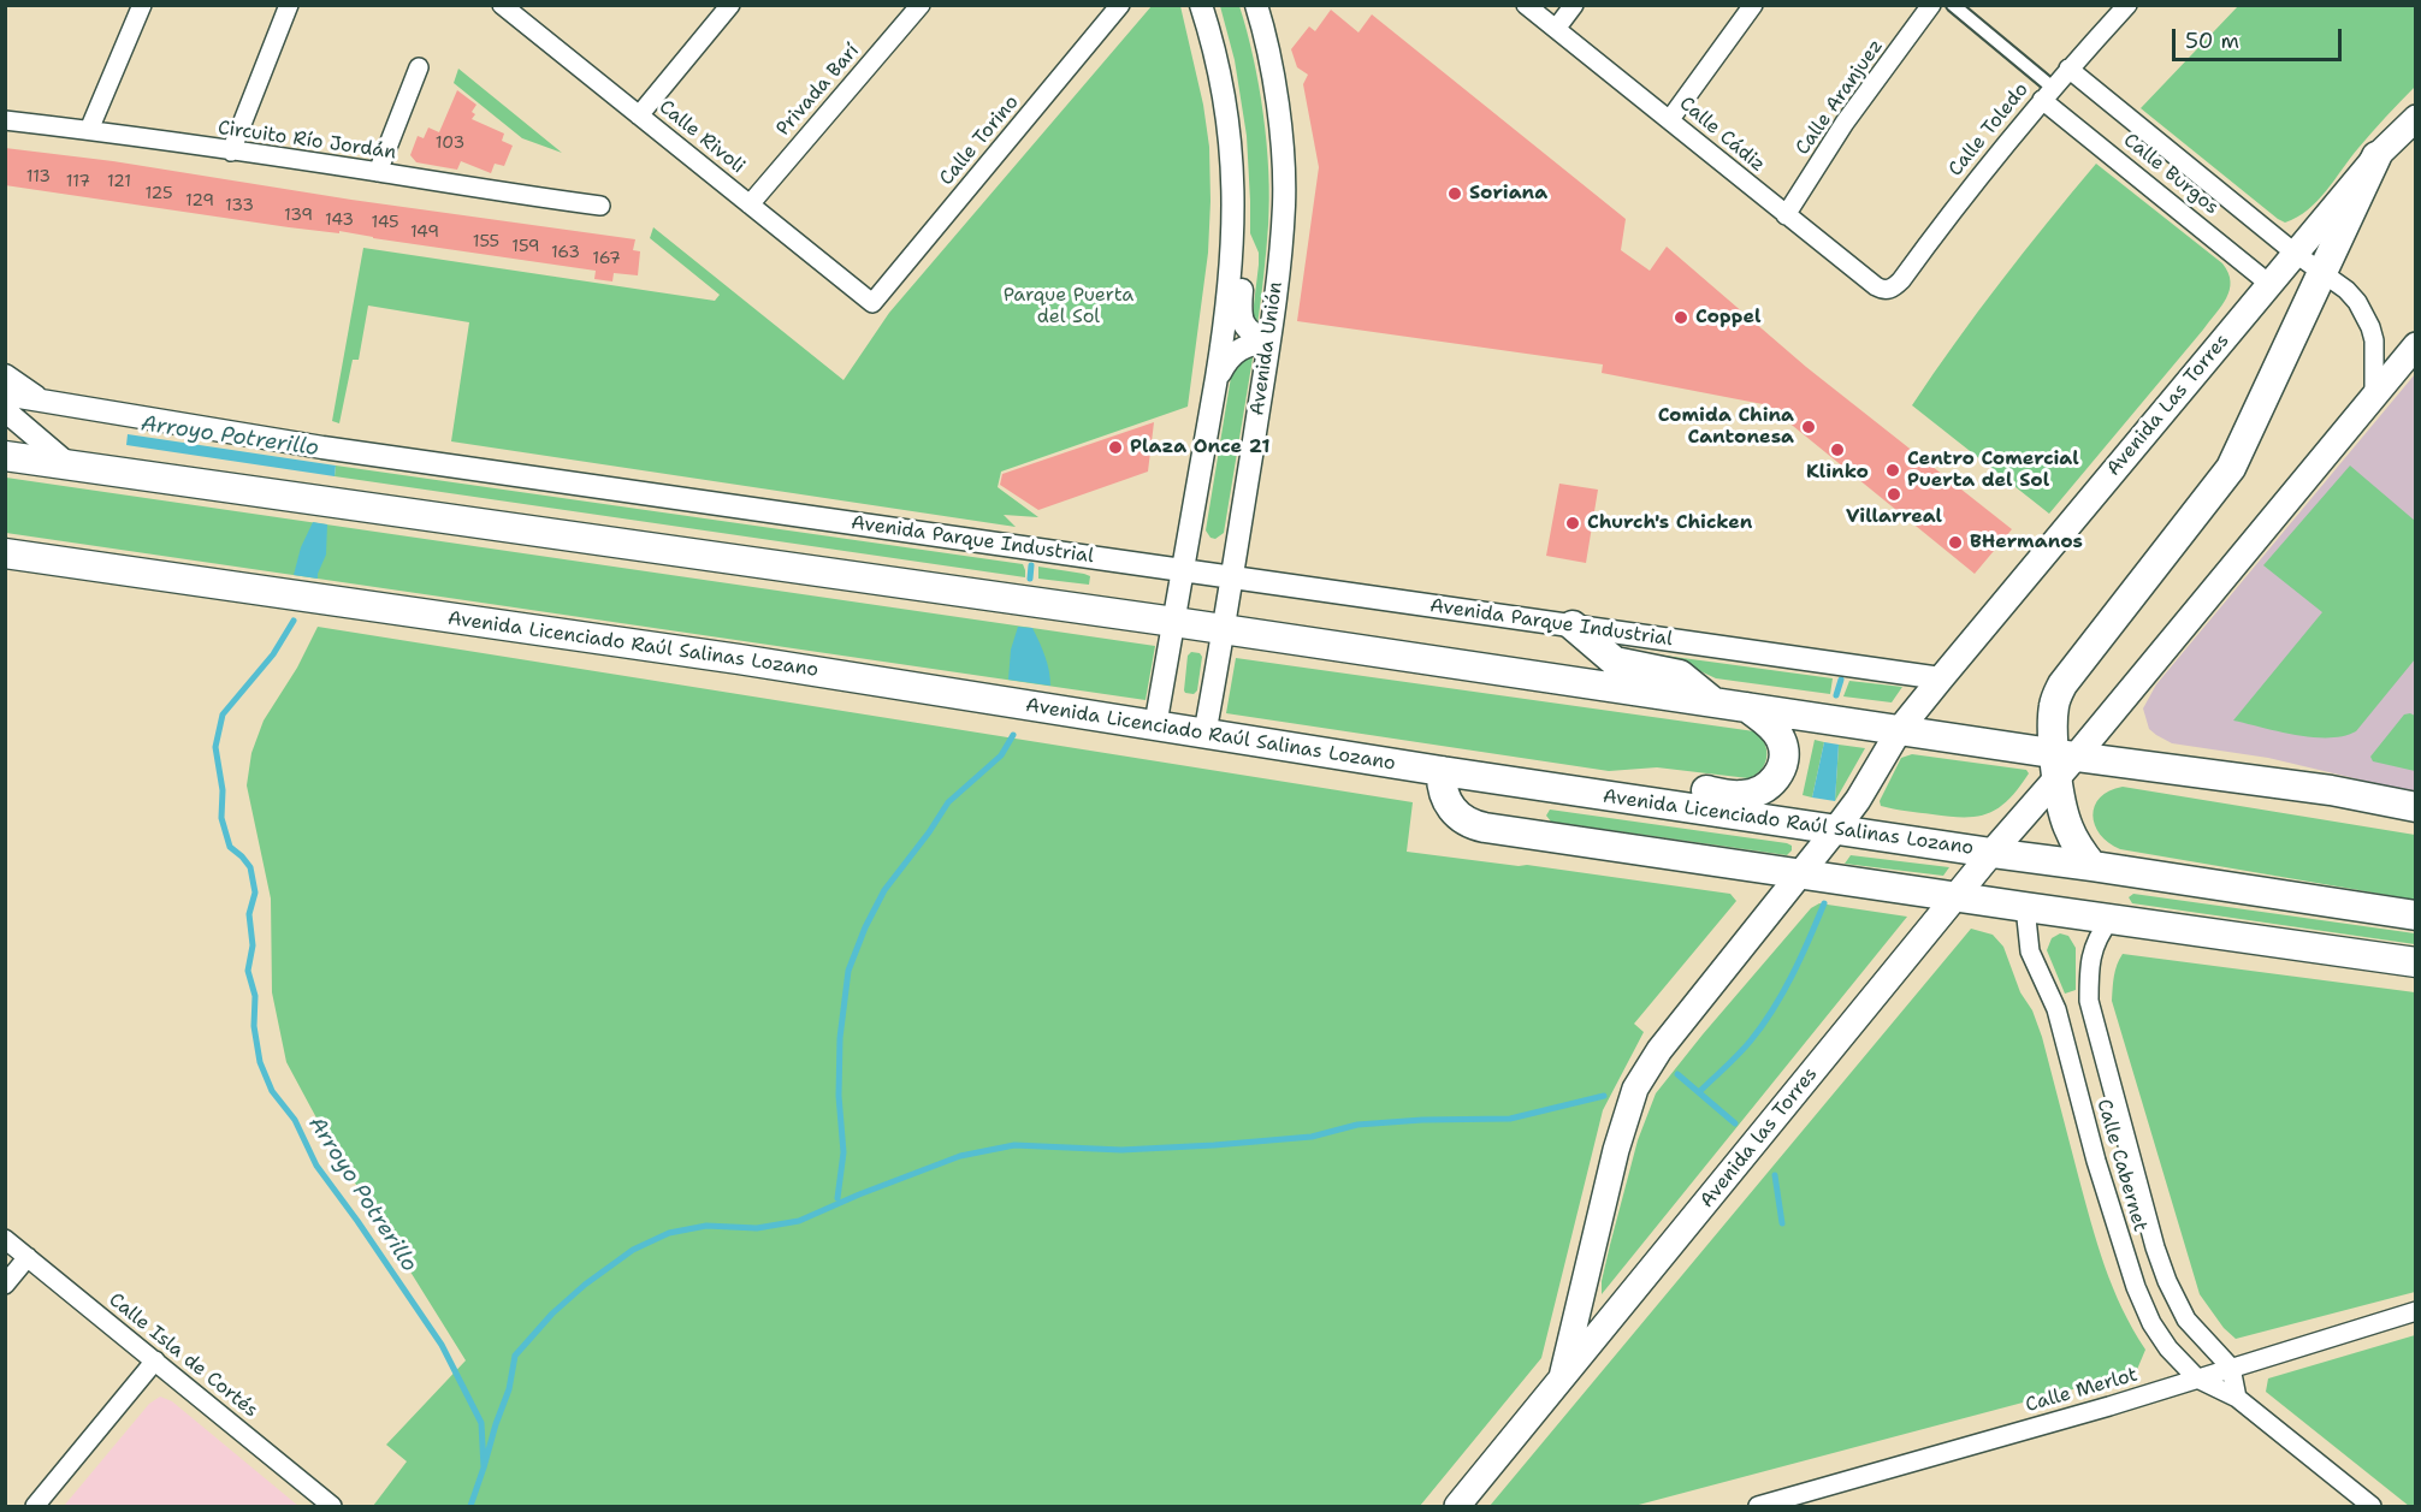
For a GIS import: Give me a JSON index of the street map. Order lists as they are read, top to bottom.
{
  "streets": {
    "main road": ["Avenida Las Torres", "Avenida Licenciado Raúl Salinas Lozano", "Avenida las Torres"],
    "street": [
      "Privada Barí",
      "Calle Aranjuez",
      "Calle Toledo",
      "Calle Cádiz",
      "Calle Rivoli",
      "Circuito Río Jordán",
      "Calle Torino",
      "Calle Burgos",
      "Avenida Unión",
      "Avenida Parque Industrial",
      "Calle Cabernet",
      "Calle Isla de Cortés",
      "Calle Merlot"
    ]
  },
  "crossings": [
    ["Privada Barí", "Calle Rivoli"],
    ["Calle Aranjuez", "Calle Cádiz"],
    ["Calle Toledo", "Calle Cádiz"],
    ["Calle Toledo", "Calle Burgos"],
    ["Calle Rivoli", "Calle Torino"],
    ["Calle Burgos", "Avenida Las Torres"],
    ["Avenida Unión", "Avenida Parque Industrial"],
    ["Avenida Unión", "Avenida Licenciado Raúl Salinas Lozano"],
    ["Avenida Las Torres", "Avenida Parque Industrial"],
    ["Avenida Las Torres", "Avenida Licenciado Raúl Salinas Lozano"],
    ["Avenida Las Torres", "Avenida las Torres"],
    ["Calle Cabernet", "Calle Merlot"]
  ],
  "water": ["Arroyo Potrerillo"],
  "parks": ["Parque Puerta del Sol"],
  "places": [
    "Soriana",
    "Coppel",
    "Comida China Cantonesa",
    "Plaza Once 21",
    "Klinko",
    "Centro Comercial Puerta del Sol",
    "Villarreal",
    "Church's Chicken",
    "BHermanos"
  ],
  "house_numbers": [
    "103",
    "113",
    "117",
    "121",
    "125",
    "129",
    "133",
    "139",
    "143",
    "145",
    "149",
    "155",
    "159",
    "163",
    "167"
  ],
  "scale_bar": "50 m"
}
